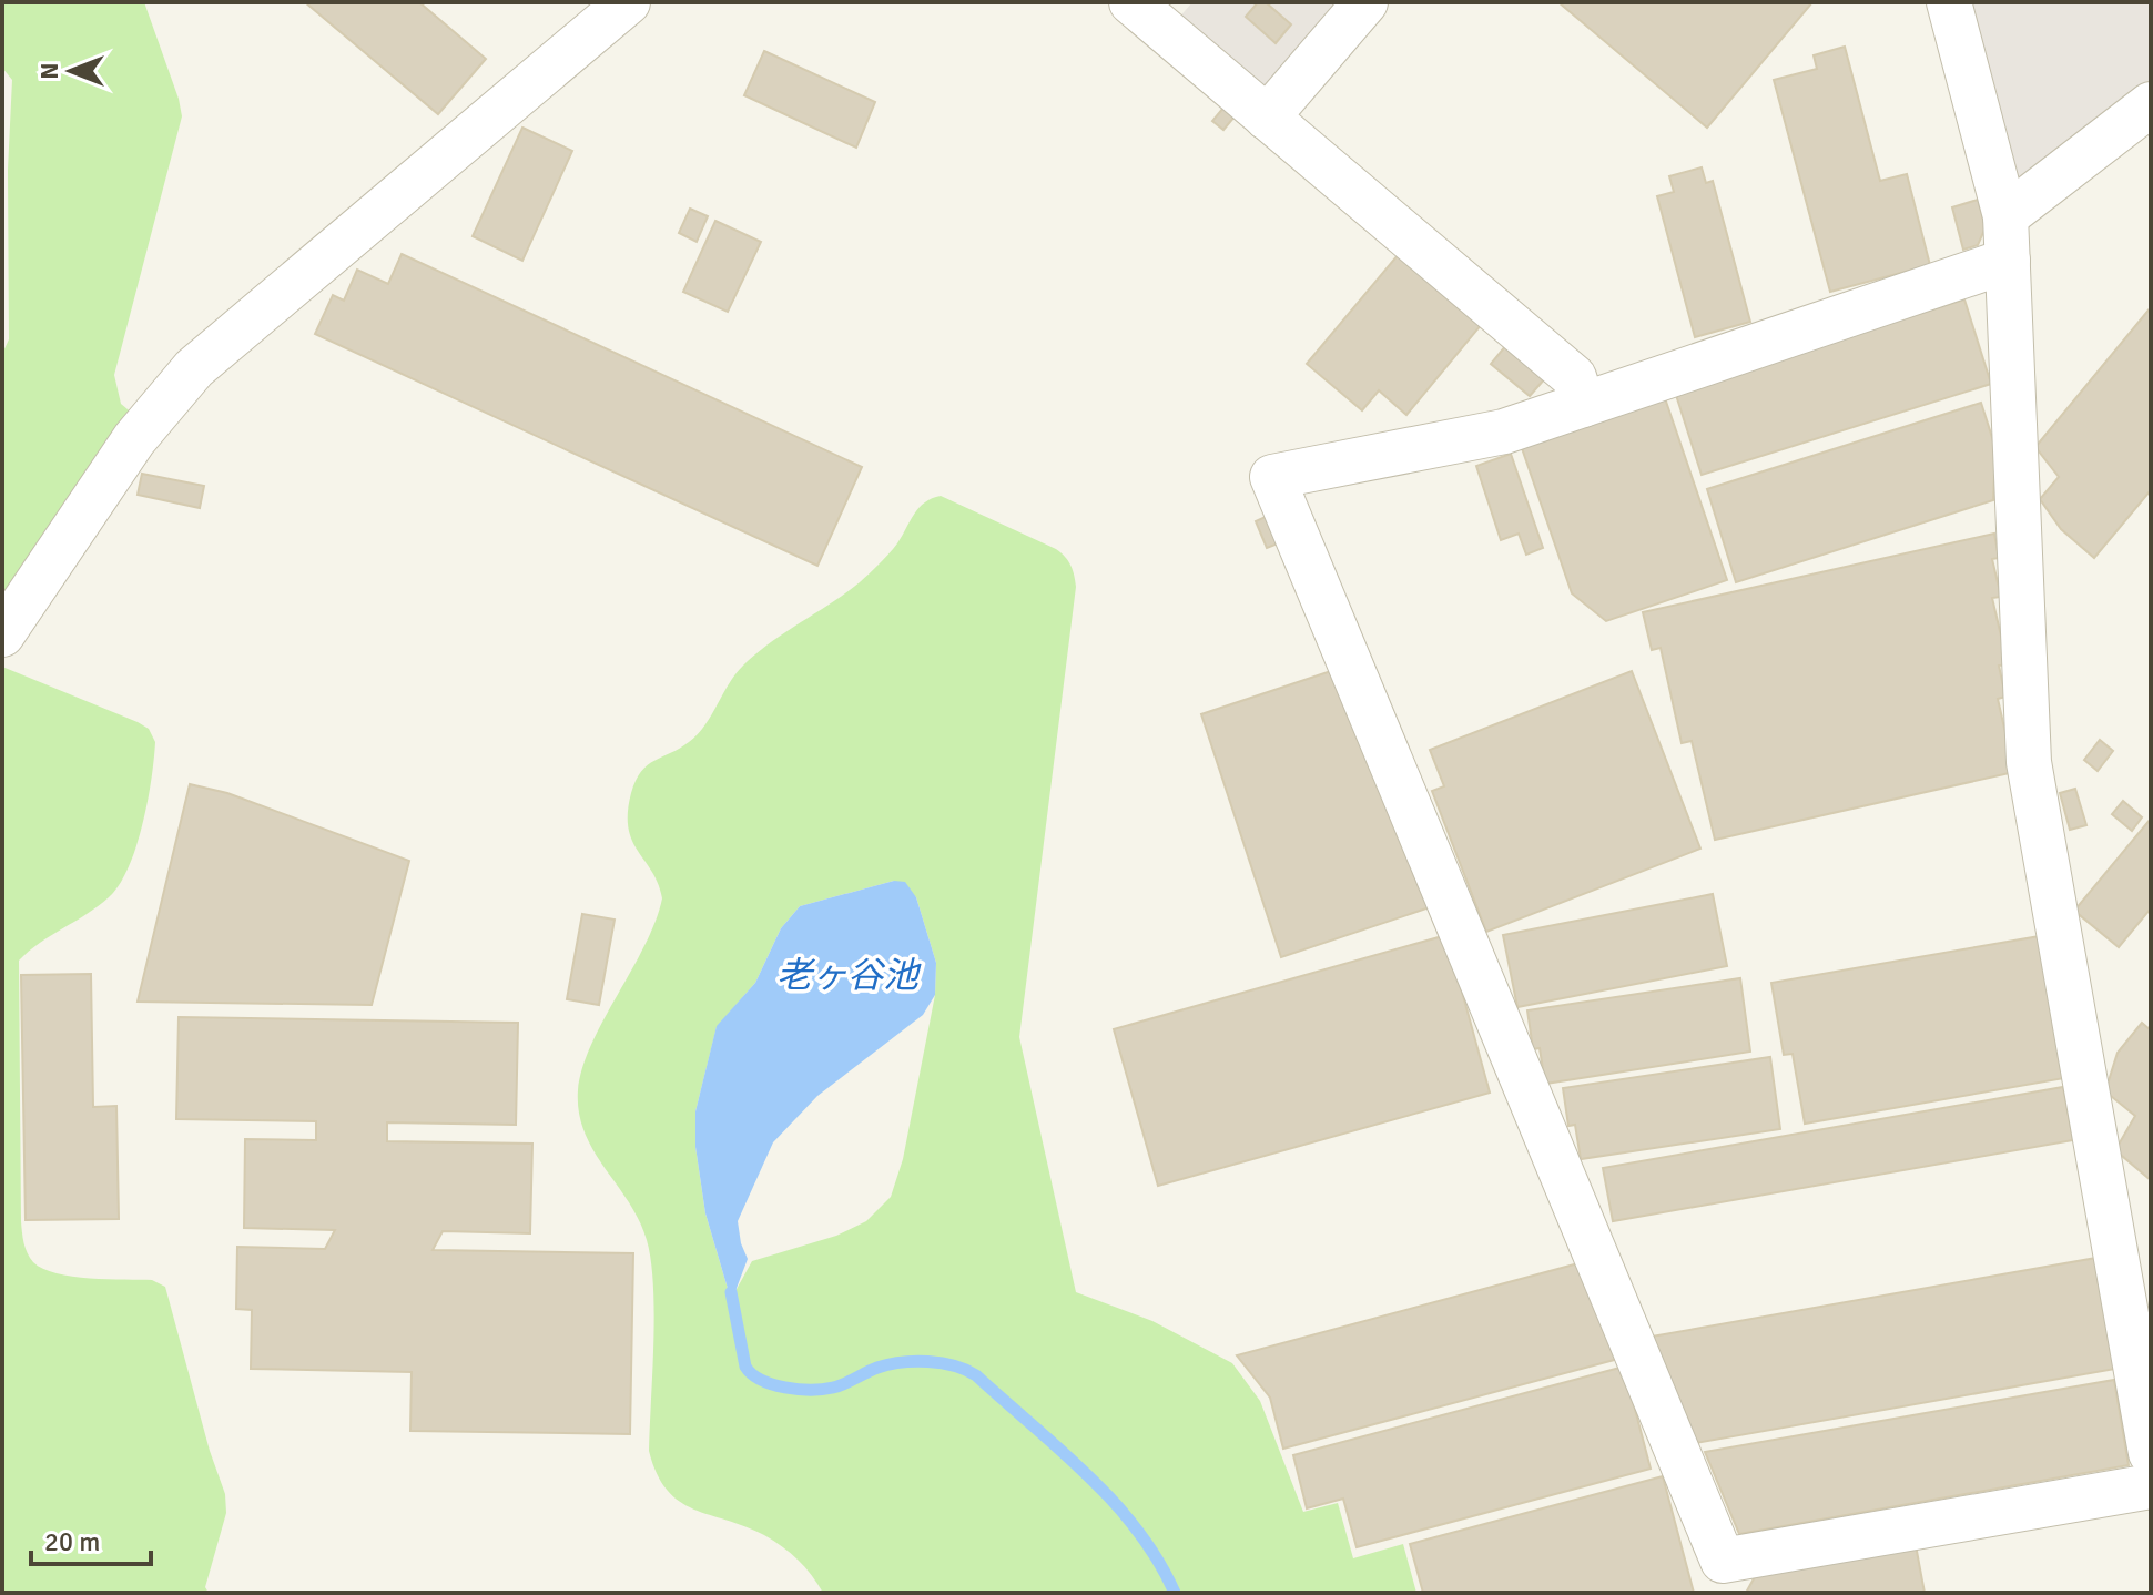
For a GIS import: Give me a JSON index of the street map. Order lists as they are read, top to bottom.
{
  "water": ["老ヶ谷池"],
  "scale_bar": "20 m",
  "north": "left"
}
